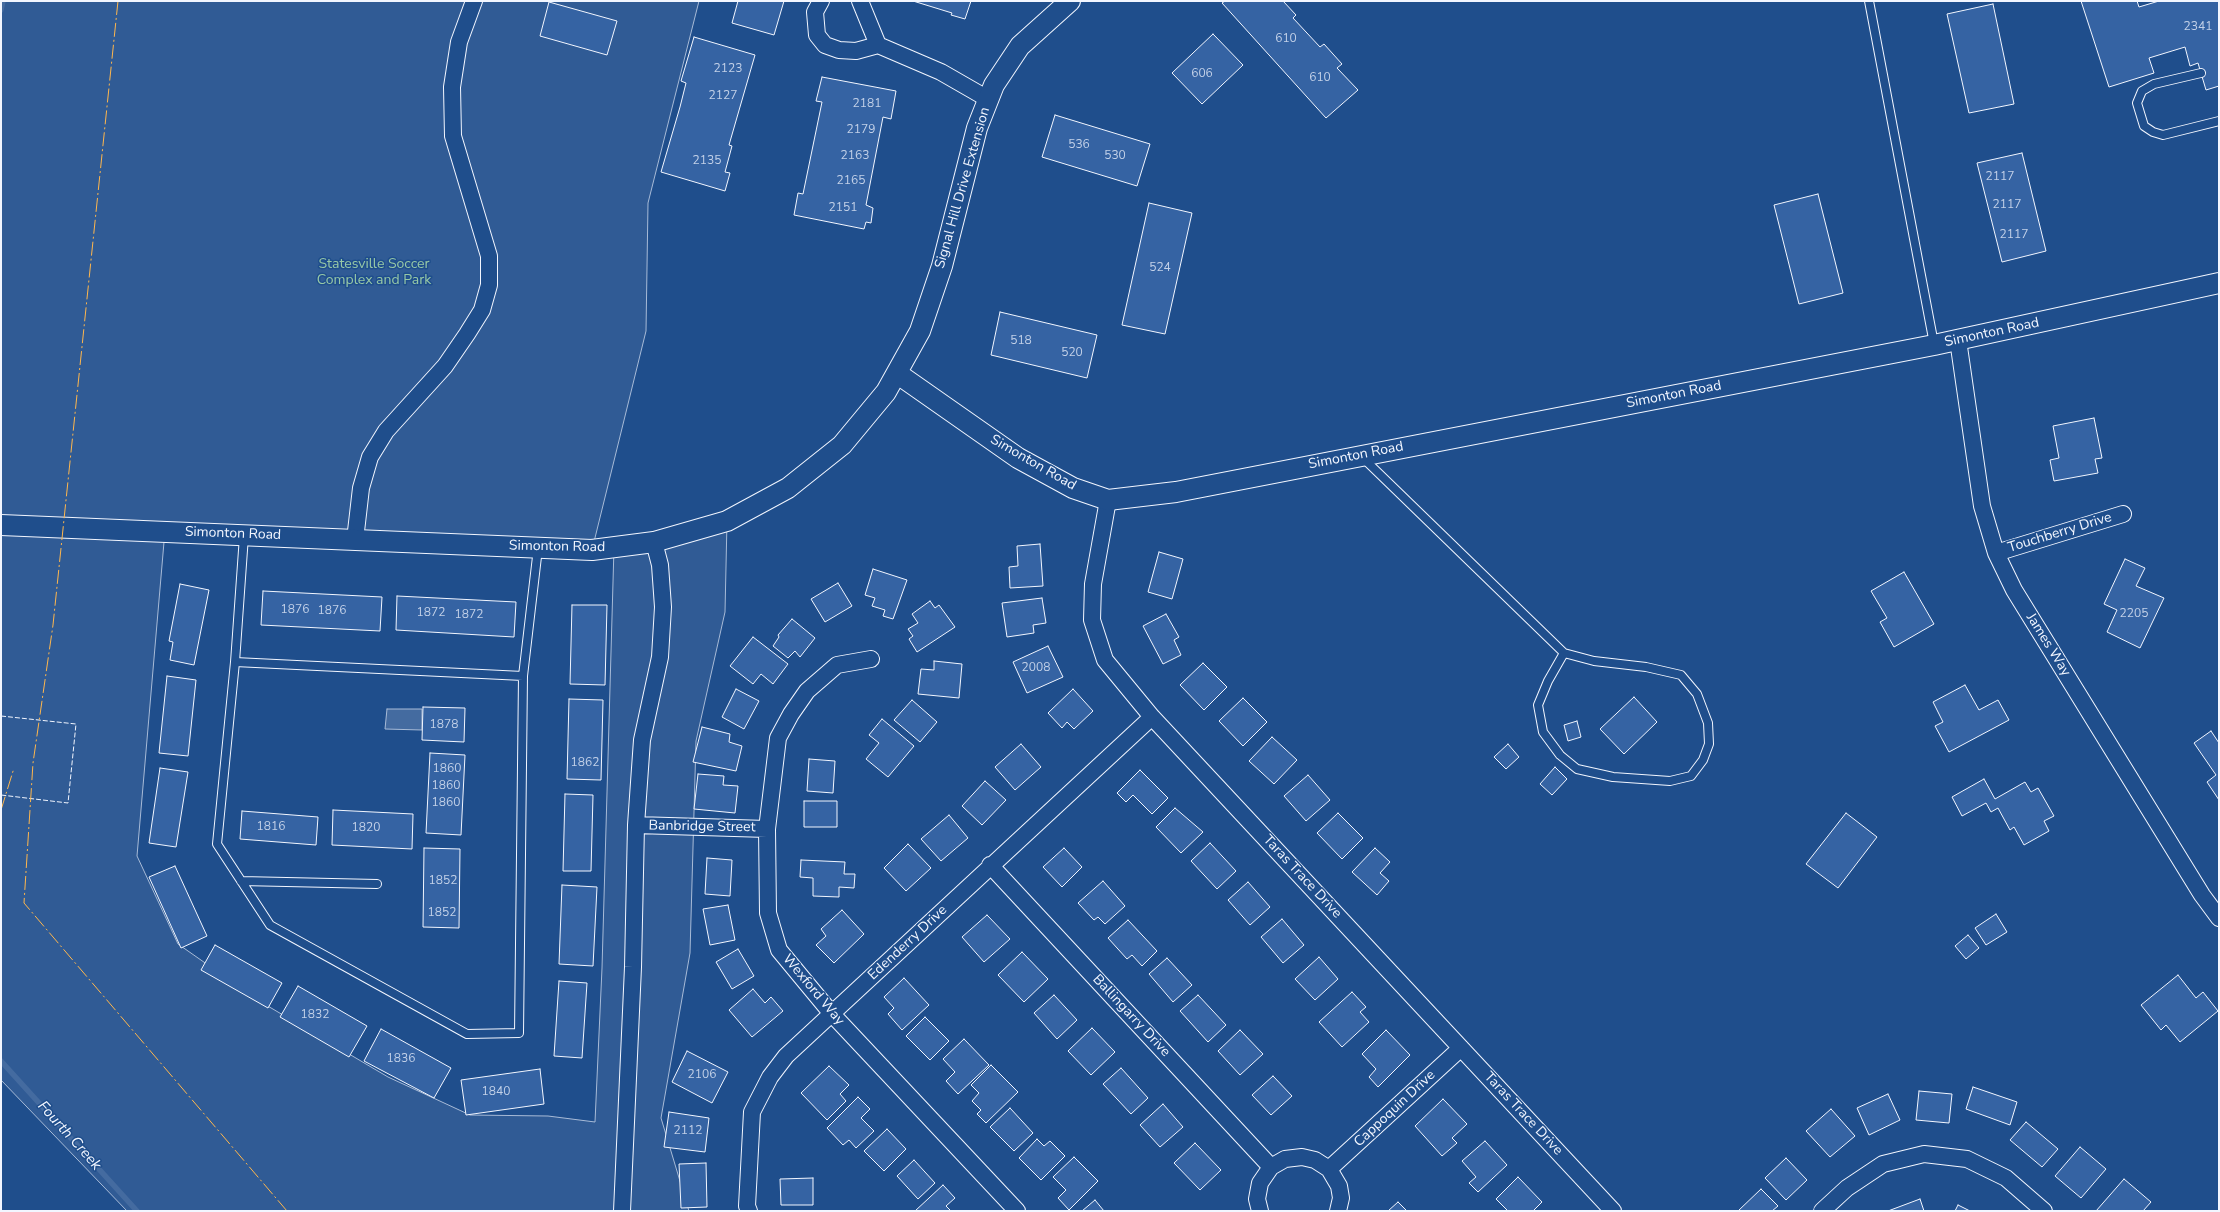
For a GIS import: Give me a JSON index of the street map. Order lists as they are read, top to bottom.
{
  "streets": {
    "street": [
      "Signal Hill Drive Extension",
      "Simonton Road",
      "Touchberry Drive",
      "James Way",
      "Banbridge Street",
      "Taras Trace Drive",
      "Edenderry Drive",
      "Wexford Way",
      "Ballingarry Drive",
      "Cappoquin Drive"
    ]
  },
  "crossings": [
    ["Signal Hill Drive Extension", "Simonton Road"],
    ["Simonton Road", "James Way"],
    ["Simonton Road", "Taras Trace Drive"],
    ["Touchberry Drive", "James Way"],
    ["Banbridge Street", "Wexford Way"],
    ["Taras Trace Drive", "Edenderry Drive"],
    ["Taras Trace Drive", "Cappoquin Drive"],
    ["Edenderry Drive", "Wexford Way"],
    ["Edenderry Drive", "Ballingarry Drive"]
  ],
  "water": ["Fourth Creek"],
  "parks": ["Statesville Soccer Complex and Park"],
  "house_numbers": [
    "2341",
    "610",
    "2123",
    "606",
    "610",
    "2127",
    "2181",
    "2179",
    "536",
    "2163",
    "530",
    "2135",
    "2117",
    "2165",
    "2117",
    "2151",
    "2117",
    "524",
    "518",
    "520",
    "1876",
    "1876",
    "1872",
    "2205",
    "1872",
    "2008",
    "1878",
    "1862",
    "1860",
    "1860",
    "1860",
    "1816",
    "1820",
    "1852",
    "1852",
    "1832",
    "1836",
    "2106",
    "1840",
    "2112"
  ]
}
